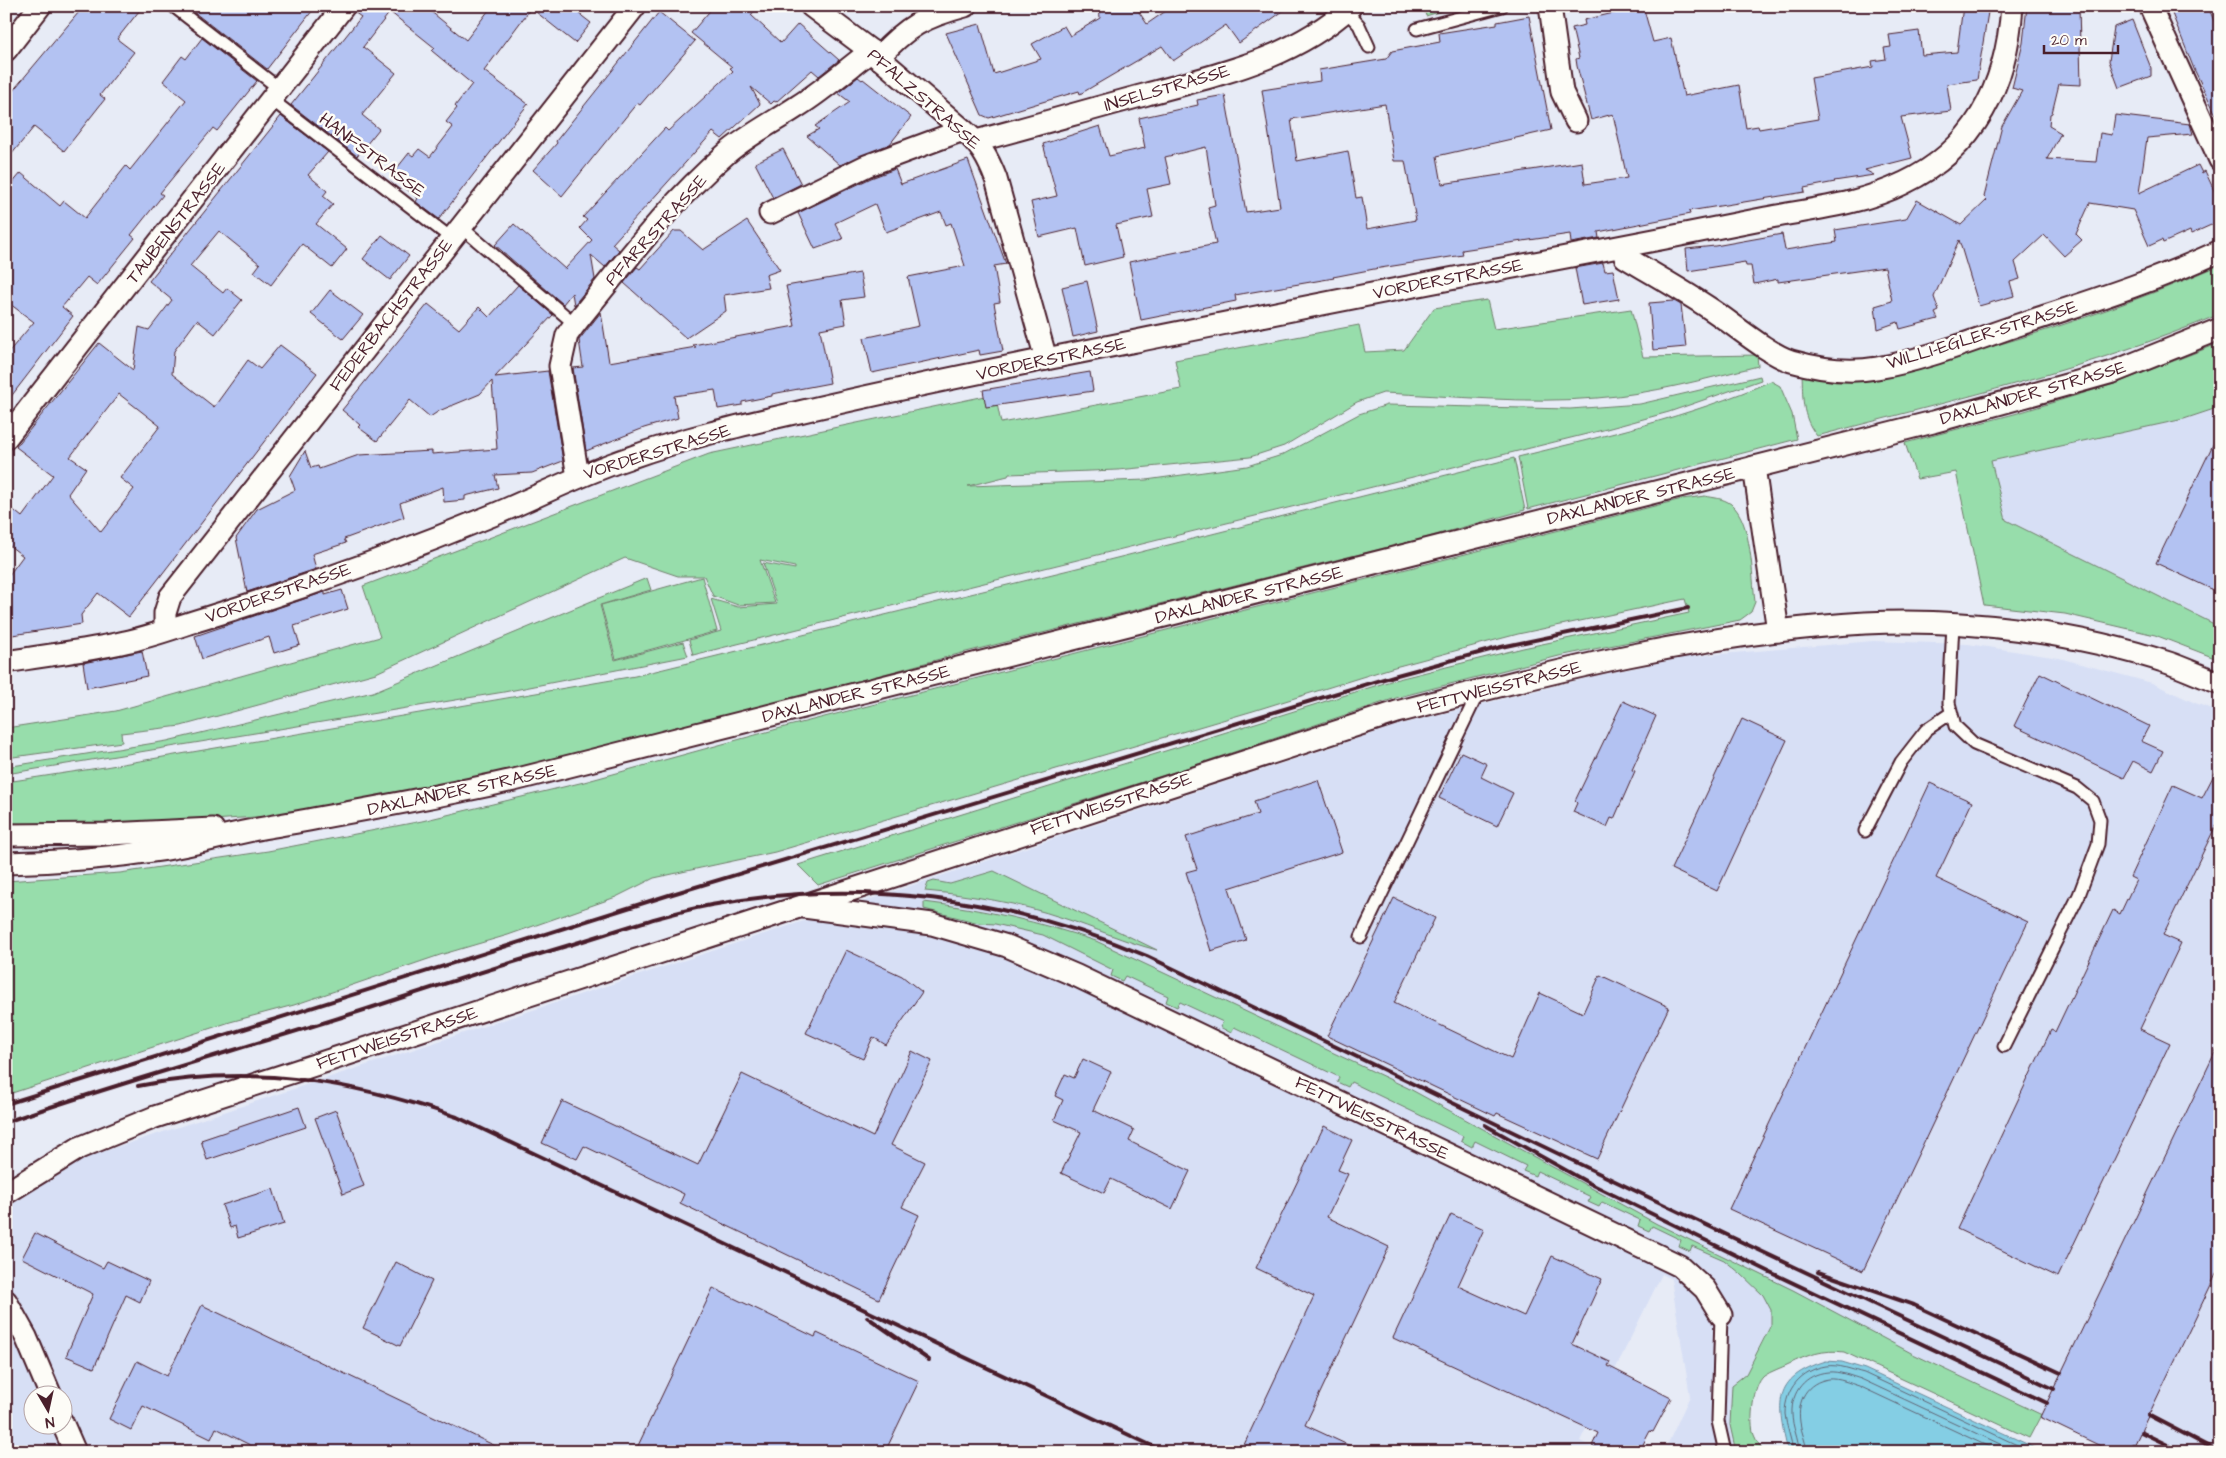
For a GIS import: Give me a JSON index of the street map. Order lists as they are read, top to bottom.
{
  "streets": {
    "street": [
      "INSELSTRASSE",
      "PFALZSTRASSE",
      "TAUBENSTRASSE",
      "PFARRSTRASSE",
      "VORDERSTRASSE",
      "FEDERBACHSTRASSE",
      "WILLI-EGLER-STRASSE",
      "DAXLANDER STRASSE",
      "FETTWEISSTRASSE"
    ],
    "lane": ["HANFSTRASSE"]
  },
  "crossings": [
    ["INSELSTRASSE", "PFALZSTRASSE"],
    ["PFALZSTRASSE", "PFARRSTRASSE"],
    ["PFALZSTRASSE", "VORDERSTRASSE"],
    ["HANFSTRASSE", "TAUBENSTRASSE"],
    ["HANFSTRASSE", "PFARRSTRASSE"],
    ["HANFSTRASSE", "FEDERBACHSTRASSE"],
    ["PFARRSTRASSE", "VORDERSTRASSE"],
    ["VORDERSTRASSE", "FEDERBACHSTRASSE"],
    ["VORDERSTRASSE", "WILLI-EGLER-STRASSE"]
  ],
  "scale_bar": "20 m",
  "north": "bottom"
}
